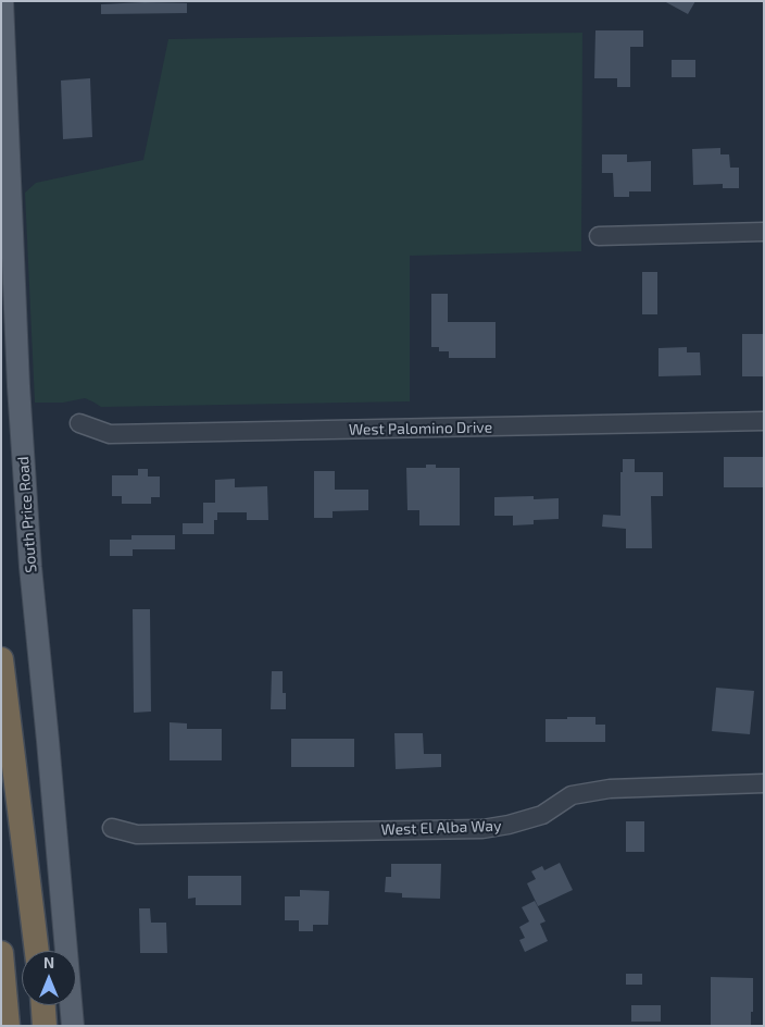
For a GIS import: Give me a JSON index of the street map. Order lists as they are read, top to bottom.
{
  "streets": {
    "main road": ["South Price Road"],
    "street": ["West Palomino Drive", "West El Alba Way"]
  },
  "north": "top"
}
